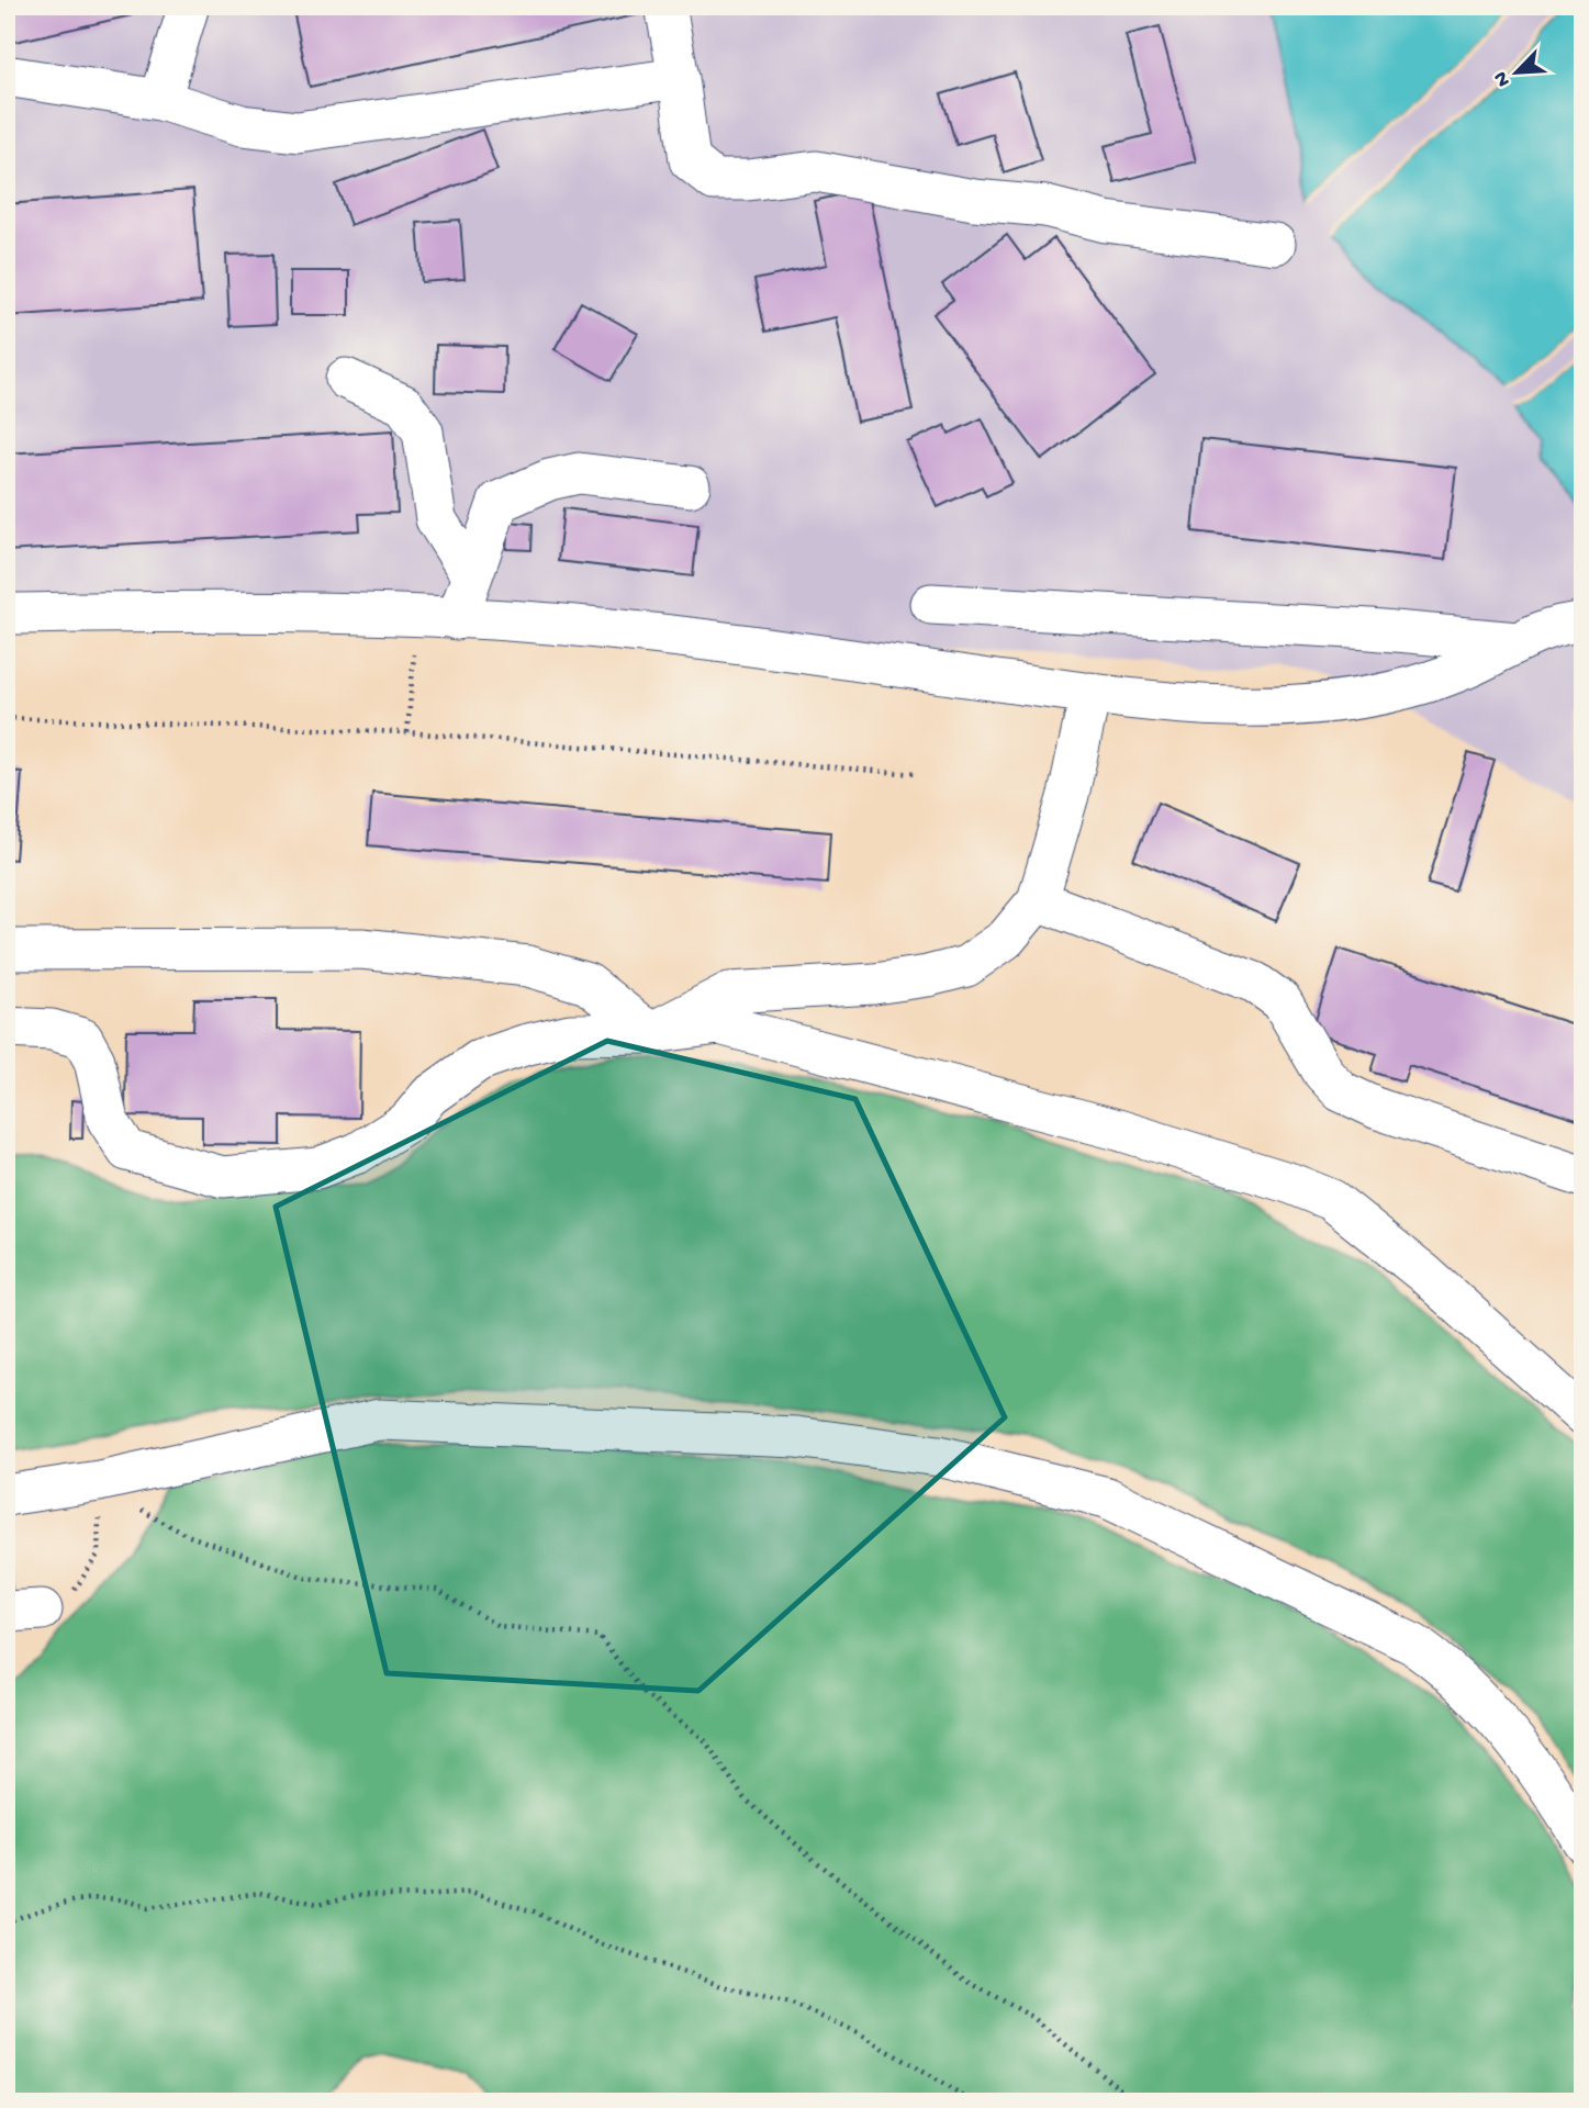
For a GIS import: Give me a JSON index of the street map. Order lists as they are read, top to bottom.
{
  "north": "bottom left"
}
